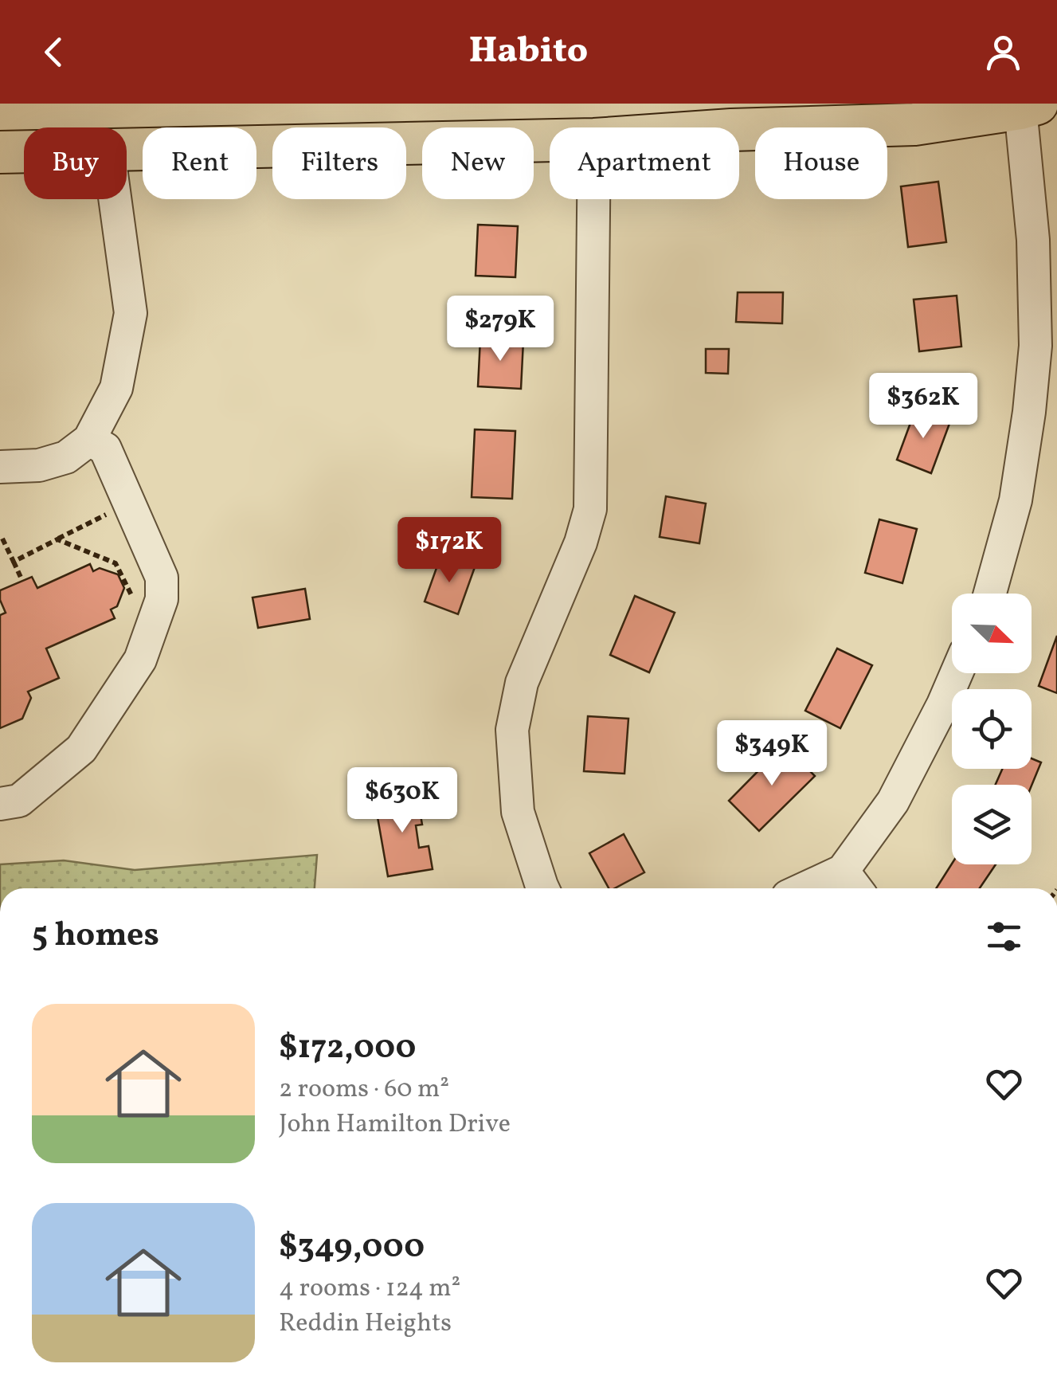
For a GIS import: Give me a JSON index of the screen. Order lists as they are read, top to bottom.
{
  "north": "bottom right",
  "page": {
    "header": "Habito",
    "chip": [
      "Buy",
      "Rent",
      "Filters",
      "New",
      "Apartment",
      "House"
    ],
    "price": [
      "$279K",
      "$362K",
      "$172K",
      "$349K",
      "$630K"
    ],
    "heading": "5 homes",
    "list": [
      {
        "name": "$172,000",
        "note": "2 rooms · 60 m² · John Hamilton Drive"
      },
      {
        "name": "$349,000",
        "note": "4 rooms · 124 m² · Reddin Heights"
      }
    ]
  }
}
